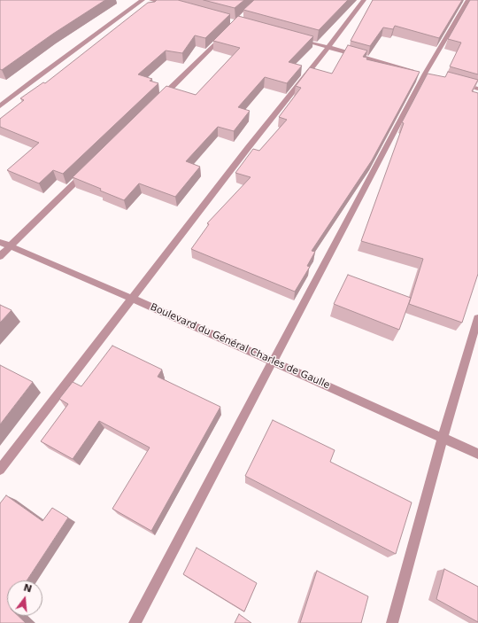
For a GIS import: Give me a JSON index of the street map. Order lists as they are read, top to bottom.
{
  "streets": {
    "street": ["Boulevard du Général Charles de Gaulle"]
  },
  "north": "top"
}
